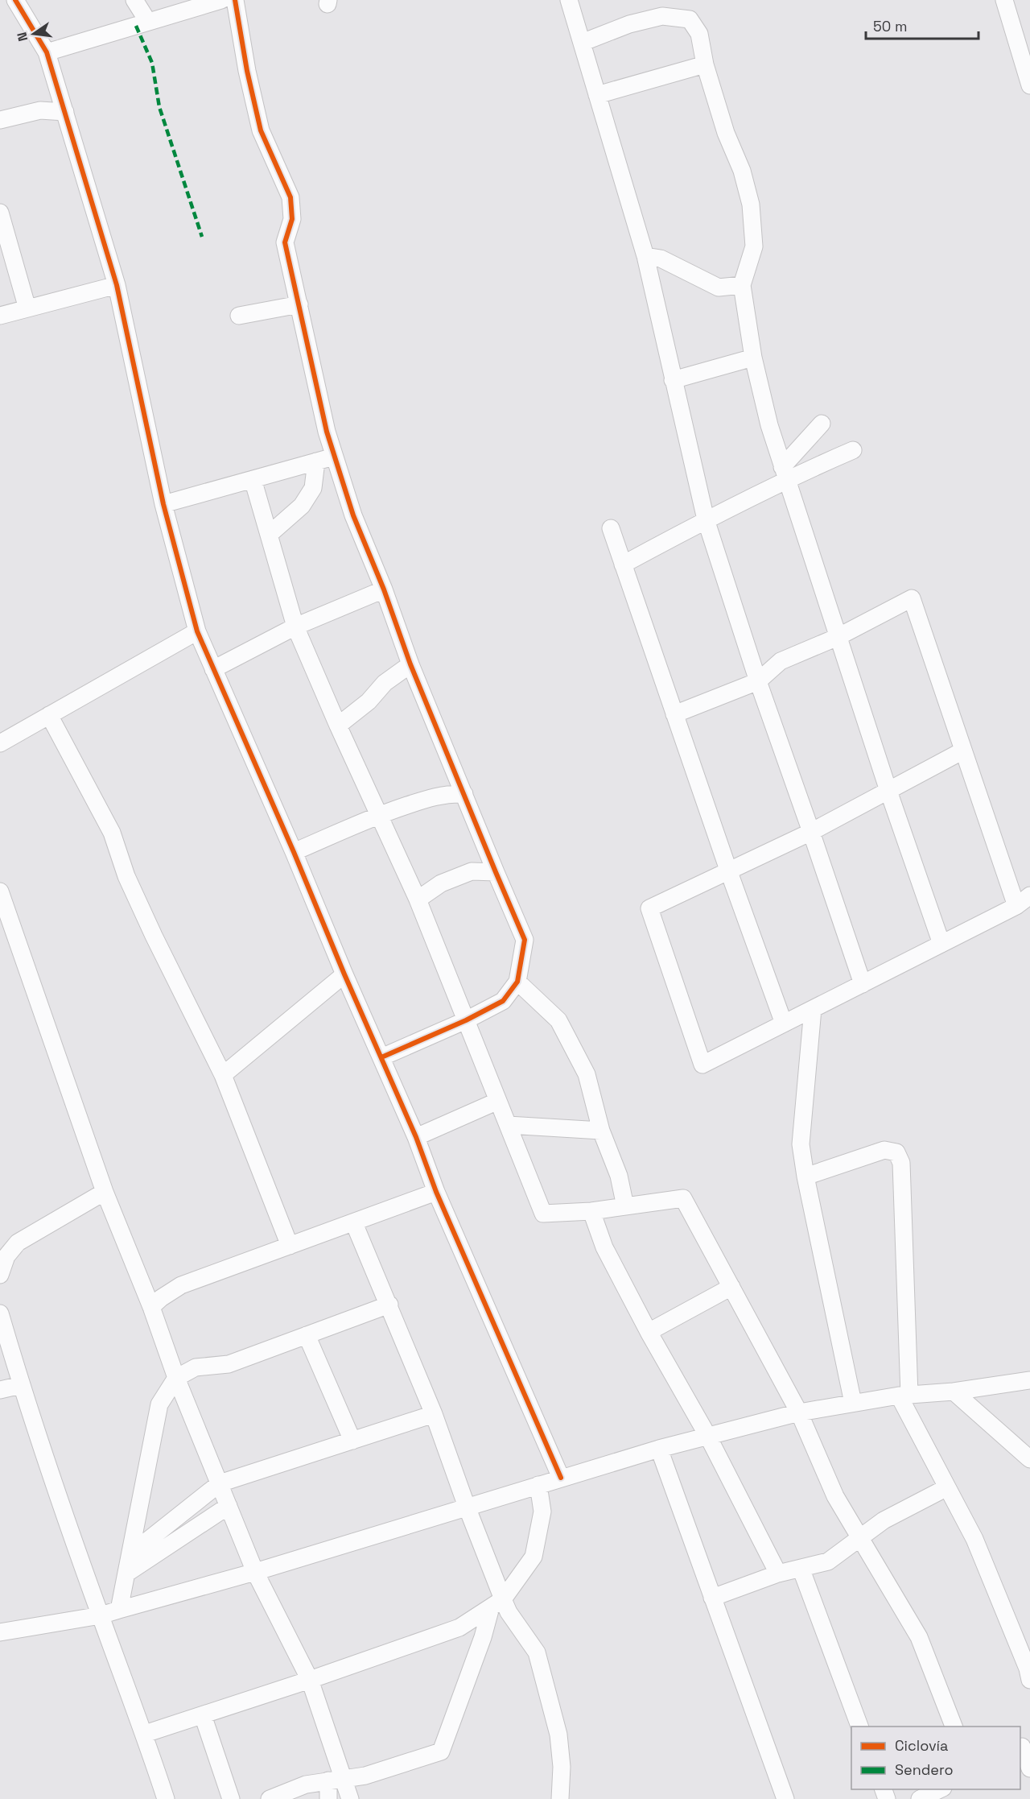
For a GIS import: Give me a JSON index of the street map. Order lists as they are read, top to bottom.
{
  "legend": ["Ciclovía", "Sendero"],
  "scale_bar": "50 m",
  "north": "left"
}
